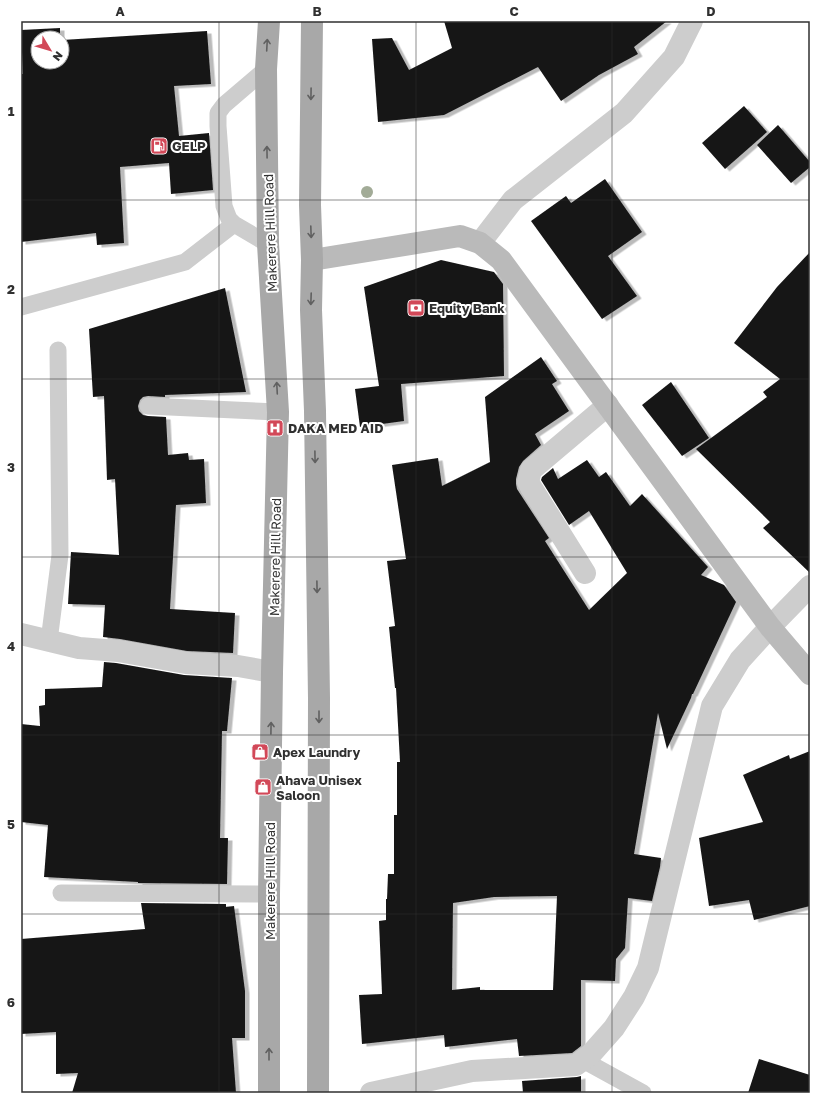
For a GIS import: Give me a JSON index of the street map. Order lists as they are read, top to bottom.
{
  "streets": {
    "main road": ["Makerere Hill Road"]
  },
  "places": {
    "fuel station": ["GELP"],
    "bank": ["Equity Bank"],
    "hospital": ["DAKA MED AID"],
    "shop": ["Apex Laundry", "Ahava Unisex Saloon"]
  },
  "north": "bottom right",
  "grid": {
    "columns": [
      "A",
      "B",
      "C",
      "D"
    ],
    "rows": [
      "1",
      "2",
      "3",
      "4",
      "5",
      "6"
    ]
  }
}
